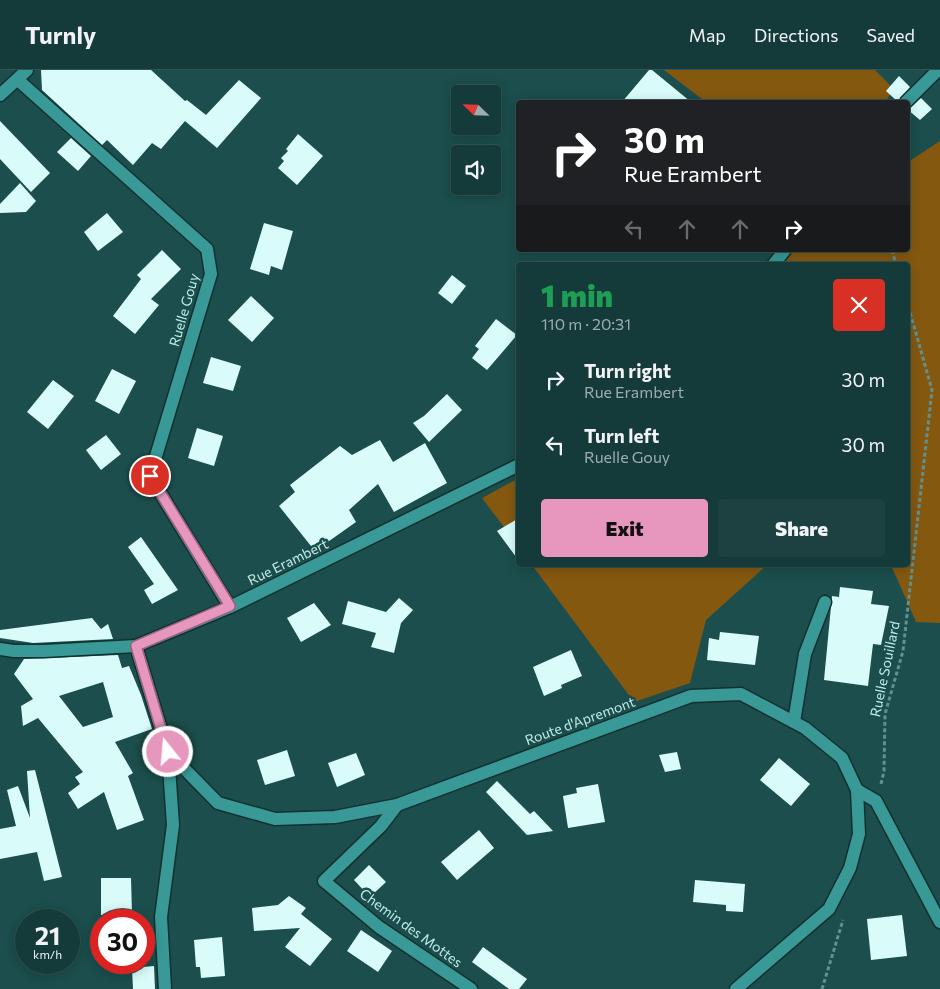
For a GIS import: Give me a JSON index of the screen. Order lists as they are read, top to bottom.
{
  "streets": {
    "street": [
      "Ruelle Gouy",
      "Rue Erambert",
      "Route d'Apremont",
      "Chemin des Mottes"
    ],
    "path": ["Ruelle Souillard"]
  },
  "crossings": [
    ["Ruelle Gouy", "Rue Erambert"],
    ["Rue Erambert", "Route d'Apremont"],
    ["Route d'Apremont", "Chemin des Mottes"]
  ],
  "north": "top left",
  "page": {
    "header": "Turnly",
    "nav": ["Map", "Directions", "Saved"],
    "turn": ["30 m", "Rue Erambert"],
    "heading": ["1 min", "110 m · 20:31"],
    "list": [
      {
        "name": "Turn right",
        "note": "Rue Erambert",
        "value": "30 m"
      },
      {
        "name": "Turn left",
        "note": "Ruelle Gouy",
        "value": "30 m"
      }
    ],
    "buttons": ["Exit", "Share"],
    "speed": "21 km/h",
    "limit": "30"
  }
}
